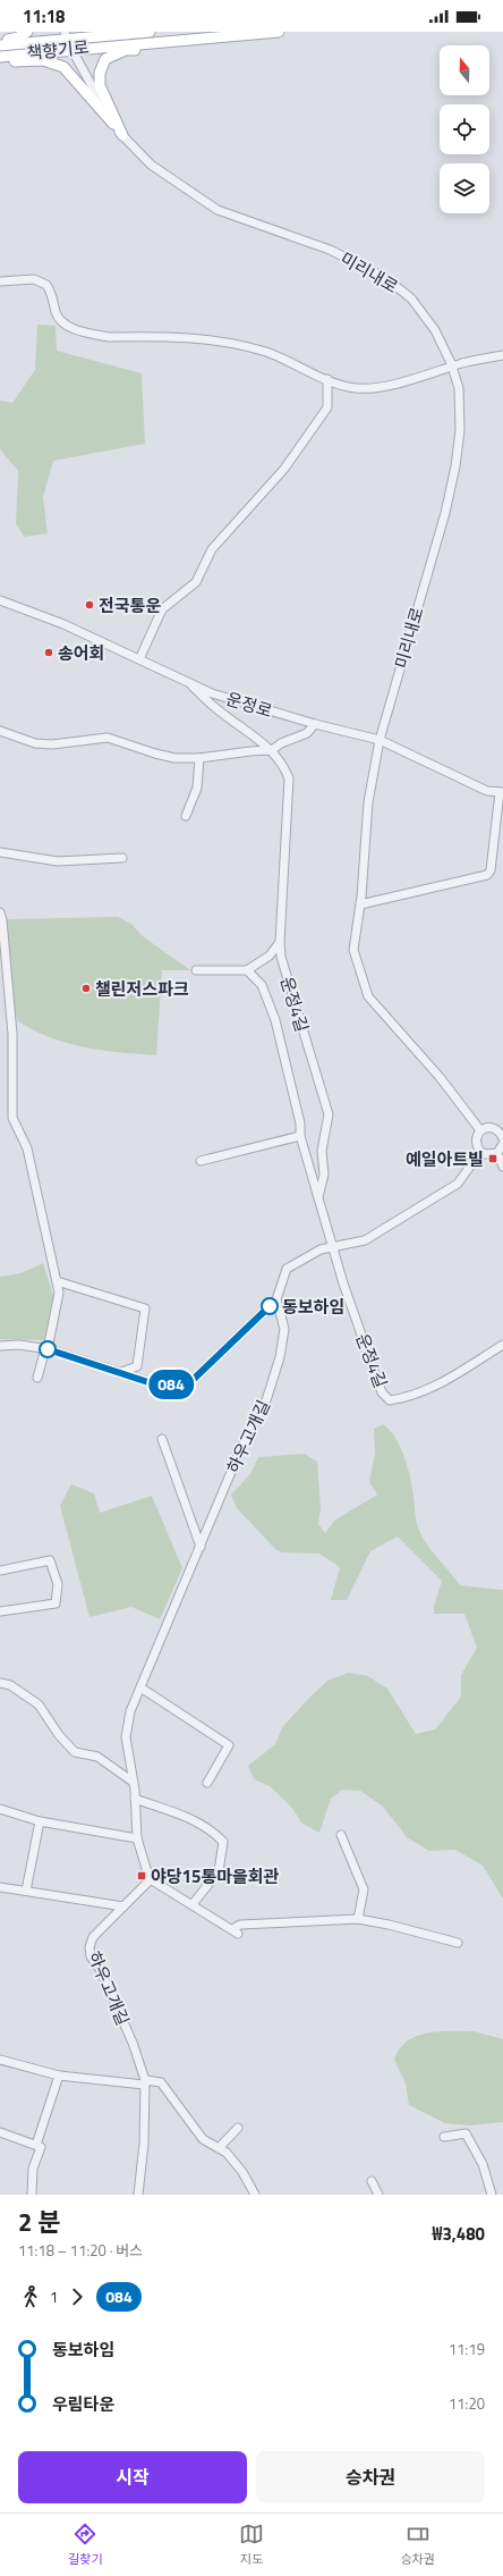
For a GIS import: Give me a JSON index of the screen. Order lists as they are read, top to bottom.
{
  "streets": {
    "main road": ["책향기로"],
    "street": [
      "미리내로",
      "운정로",
      "운정4길",
      "하우고개길"
    ]
  },
  "crossings": [
    ["책향기로", "미리내로"],
    ["미리내로", "운정로"],
    ["운정로", "운정4길"]
  ],
  "places": {
    "other": [
      "전국통운",
      "송어회",
      "챌린저스파크",
      "동보하임"
    ],
    "transit": ["예일아트빌", "야당15통마을회관"]
  },
  "lines": ["bus line 084"],
  "north": "top",
  "page": {
    "status": "11:18",
    "on_map": "084",
    "heading": ["2 분", "11:18 – 11:20 · 버스", "₩3,480"],
    "legs": ["1", "084"],
    "list": [
      {
        "name": "동보하임",
        "value": "11:19"
      },
      {
        "name": "우림타운",
        "value": "11:20"
      }
    ],
    "buttons": ["시작", "승차권"],
    "tabs": ["길찾기", "지도", "승차권"]
  }
}
